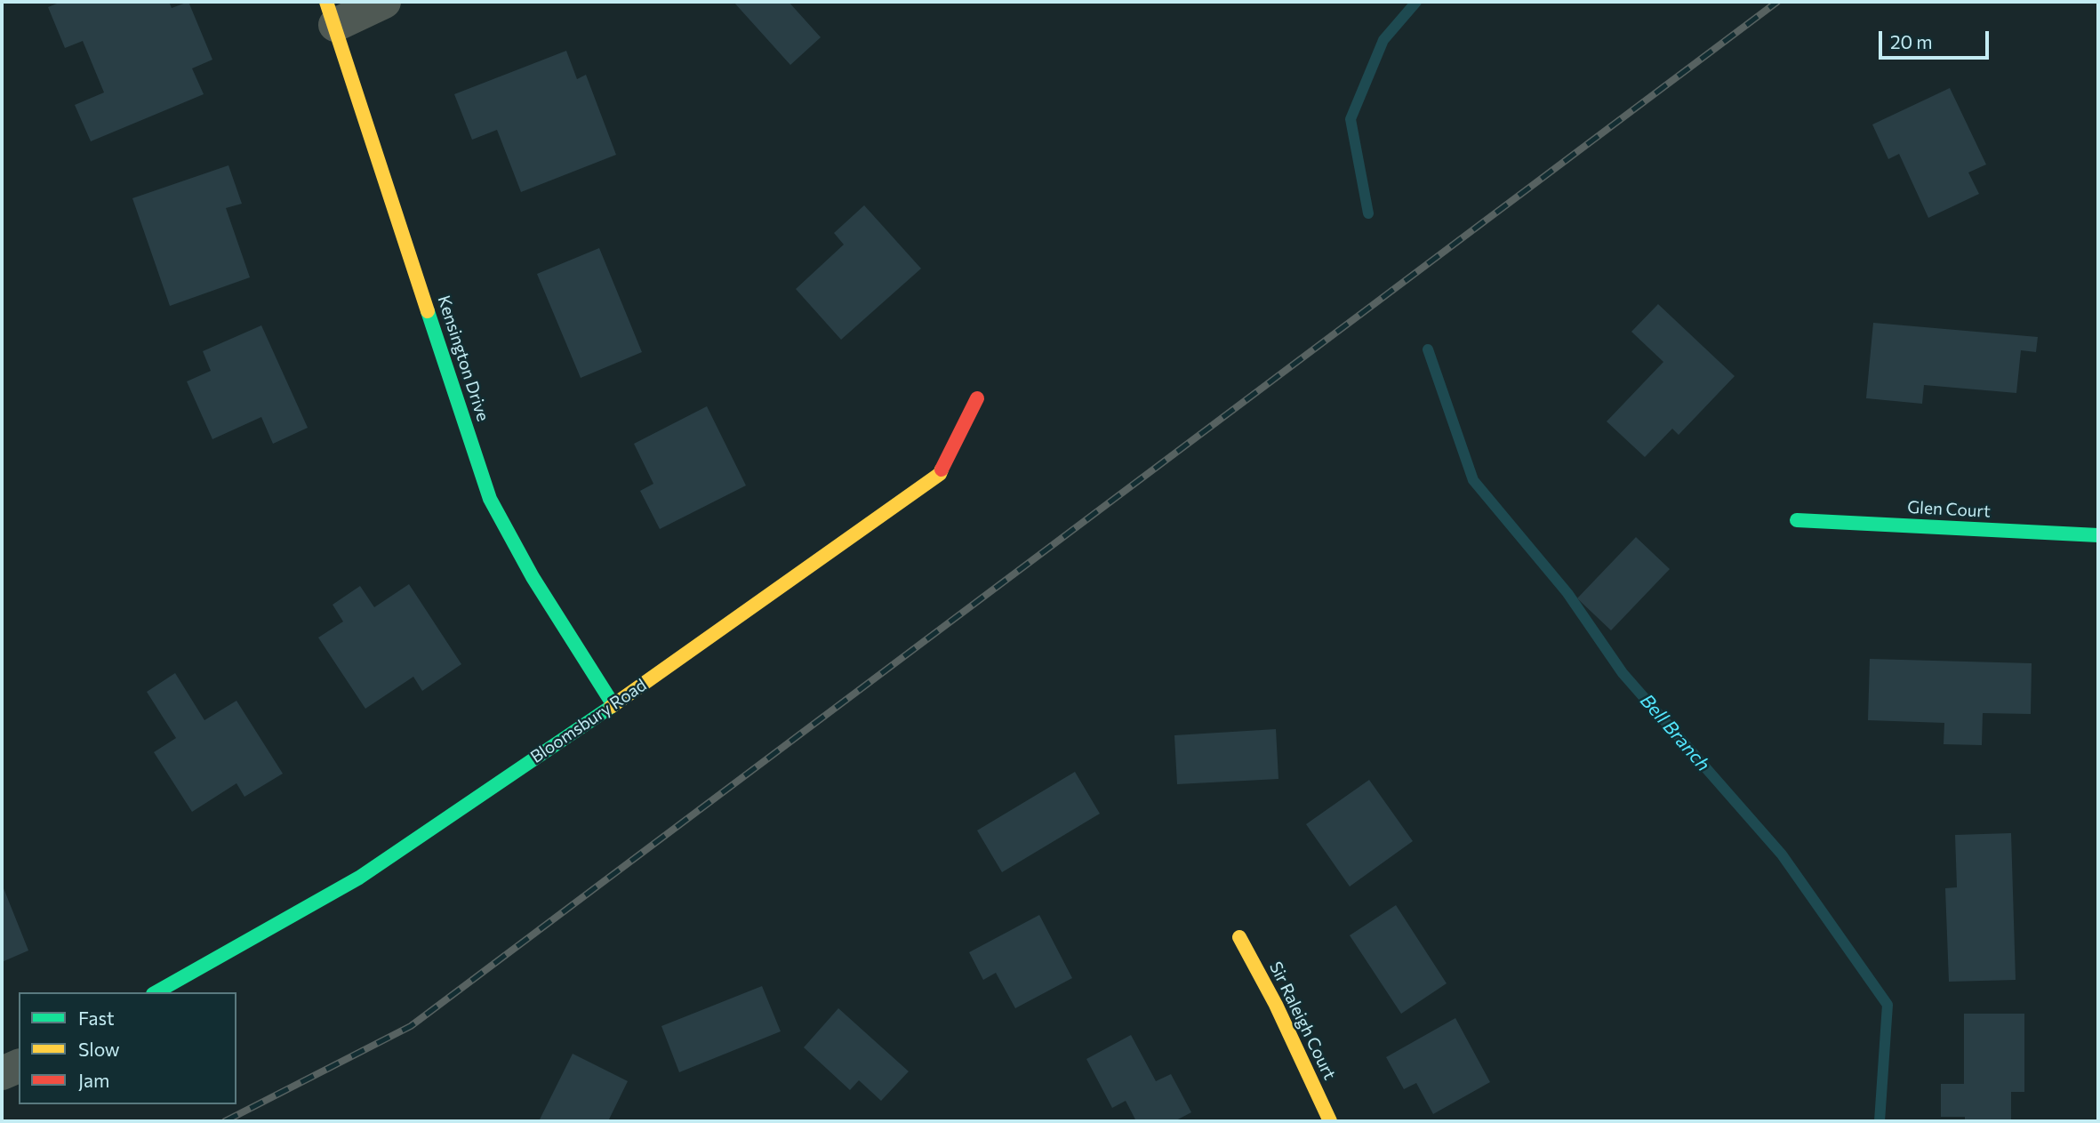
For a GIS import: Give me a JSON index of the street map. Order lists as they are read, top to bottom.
{
  "streets": {
    "street": [
      "Kensington Drive",
      "Glen Court",
      "Bloomsbury Road",
      "Sir Raleigh Court"
    ]
  },
  "crossings": [
    ["Kensington Drive", "Bloomsbury Road"]
  ],
  "water": ["Bell Branch"],
  "legend": ["Fast", "Slow", "Jam"],
  "scale_bar": "20 m"
}
